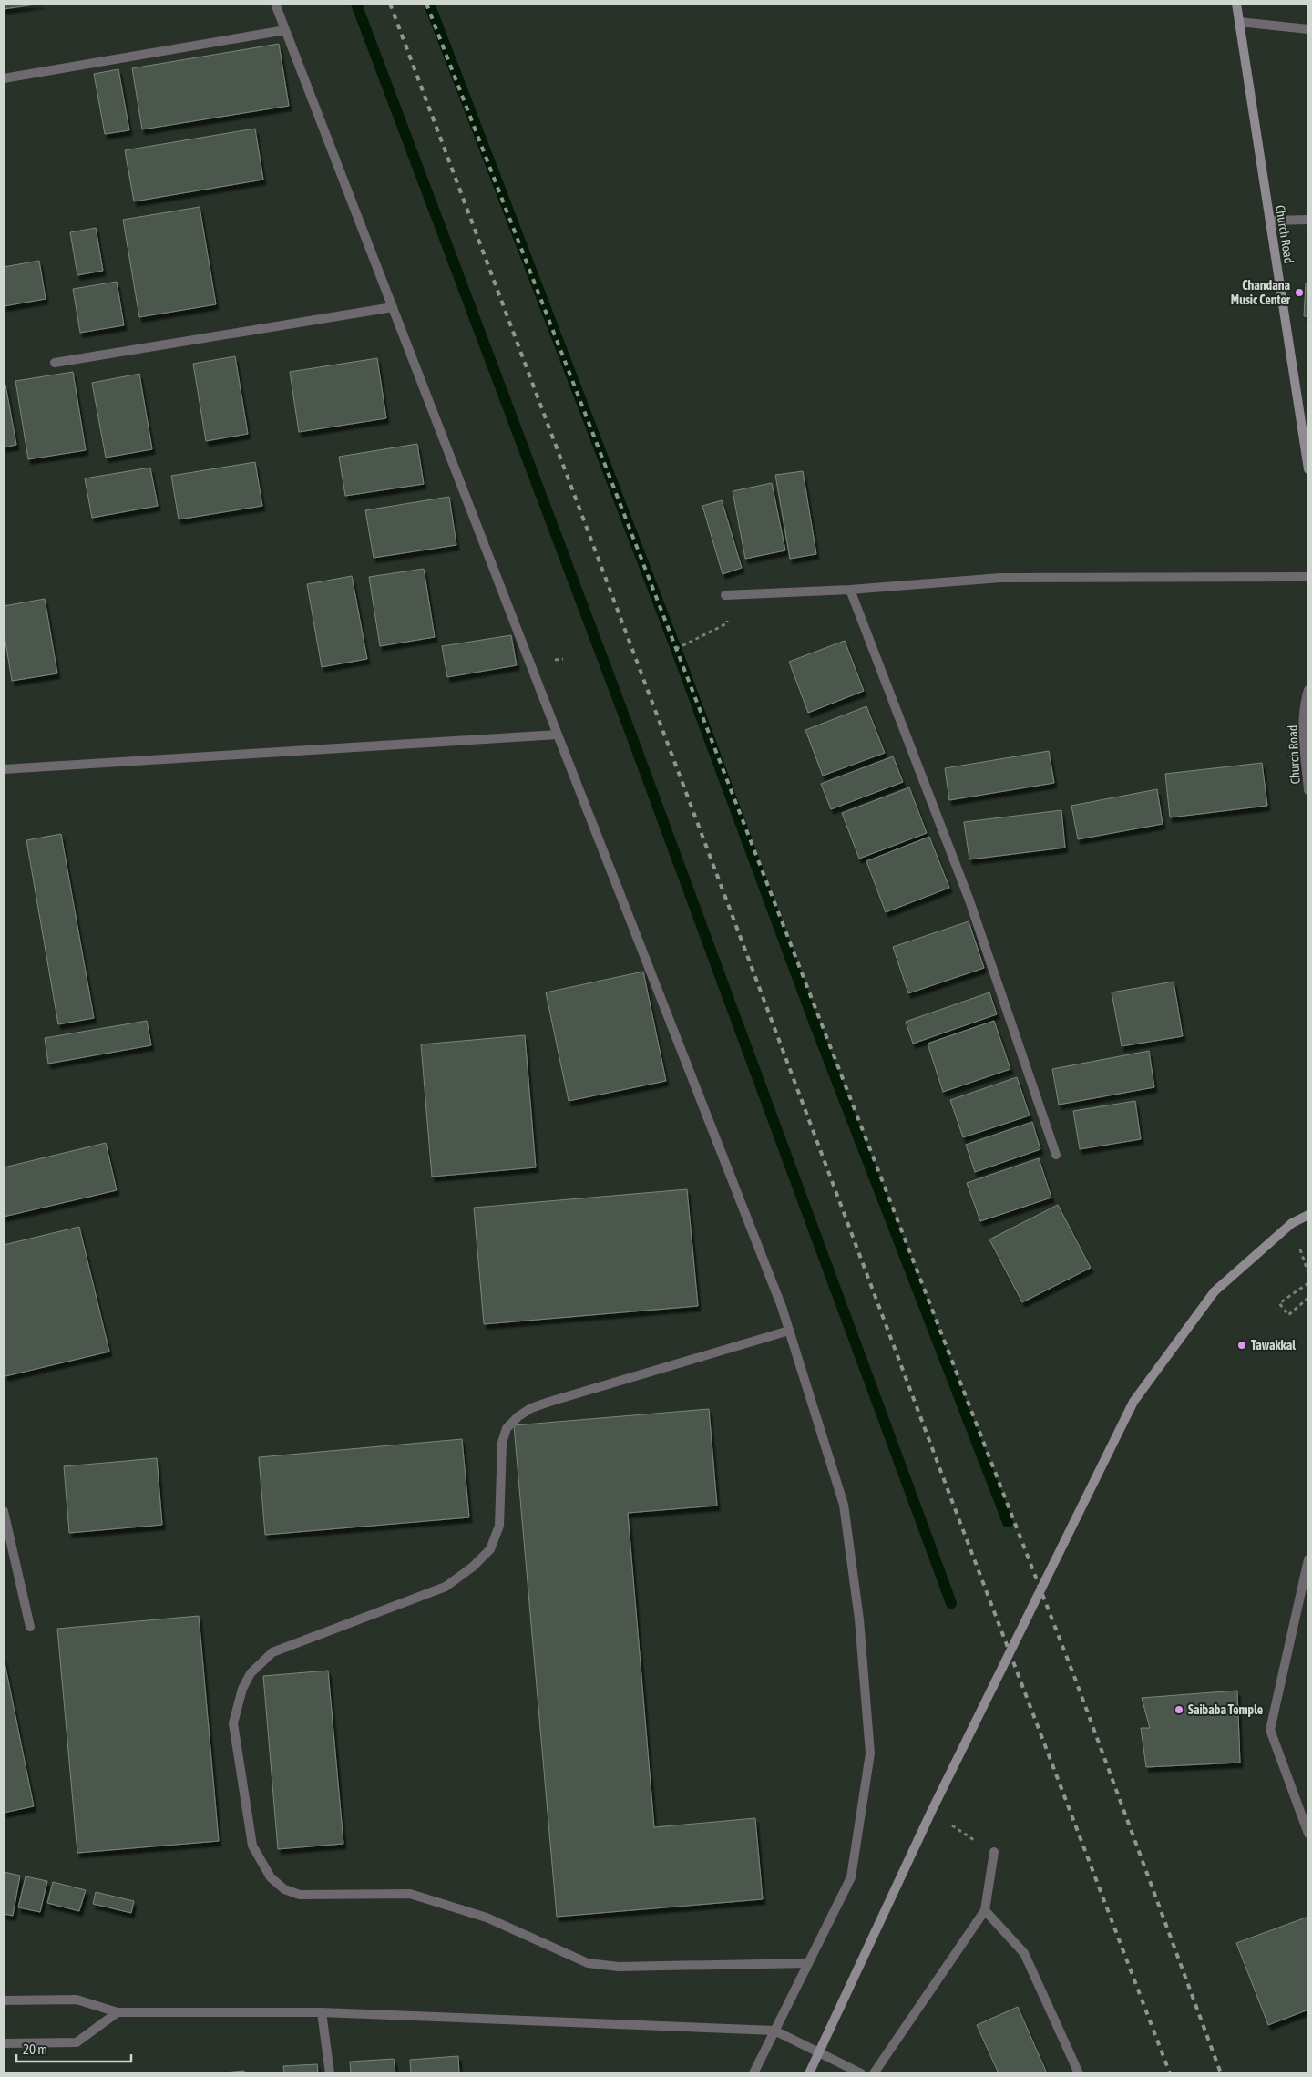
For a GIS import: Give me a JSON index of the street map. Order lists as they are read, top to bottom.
{
  "streets": {
    "main road": ["Church Road"]
  },
  "places": ["Chandana Music Center", "Tawakkal", "Saibaba Temple"],
  "scale_bar": "20 m"
}
